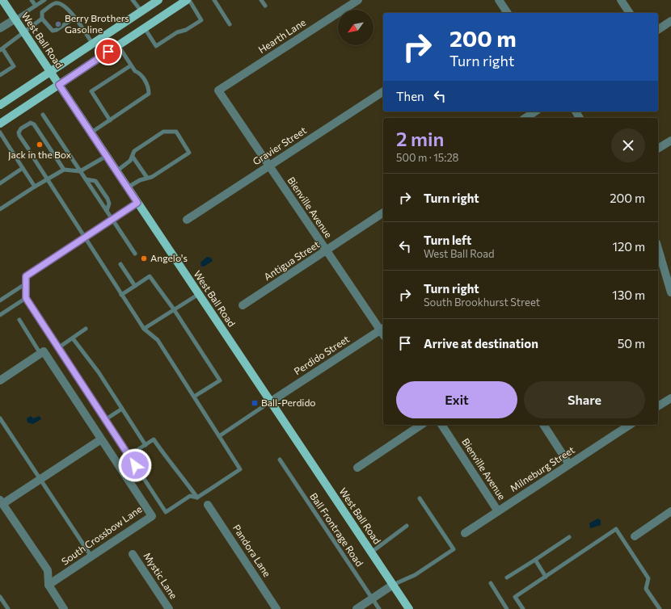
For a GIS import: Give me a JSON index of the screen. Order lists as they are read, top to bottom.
{
  "streets": {
    "main road": ["West Ball Road"],
    "street": [
      "Hearth Lane",
      "Gravier Street",
      "Bienville Avenue",
      "Antigua Street",
      "Perdido Street",
      "Milneburg Street",
      "South Crossbow Lane",
      "Pandora Lane",
      "Mystic Lane"
    ],
    "lane": ["Ball Frontrage Road"]
  },
  "crossings": [
    ["Hearth Lane", "Bienville Avenue"],
    ["West Ball Road", "Perdido Street"],
    ["Gravier Street", "Bienville Avenue"],
    ["Bienville Avenue", "Antigua Street"],
    ["Bienville Avenue", "Perdido Street"],
    ["Bienville Avenue", "Milneburg Street"]
  ],
  "places": {
    "other": ["Berry Brothers Gasoline", "Jack in the Box", "Angelo's"],
    "transit": ["Ball-Perdido"]
  },
  "north": "bottom left",
  "page": {
    "turn": ["200 m", "Turn right"],
    "then": "Then",
    "heading": ["2 min", "500 m · 15:28"],
    "list": [
      {
        "name": "Turn right",
        "value": "200 m"
      },
      {
        "name": "Turn left",
        "note": "West Ball Road",
        "value": "120 m"
      },
      {
        "name": "Turn right",
        "note": "South Brookhurst Street",
        "value": "130 m"
      },
      {
        "name": "Arrive at destination",
        "value": "50 m"
      }
    ],
    "buttons": ["Exit", "Share"]
  }
}
